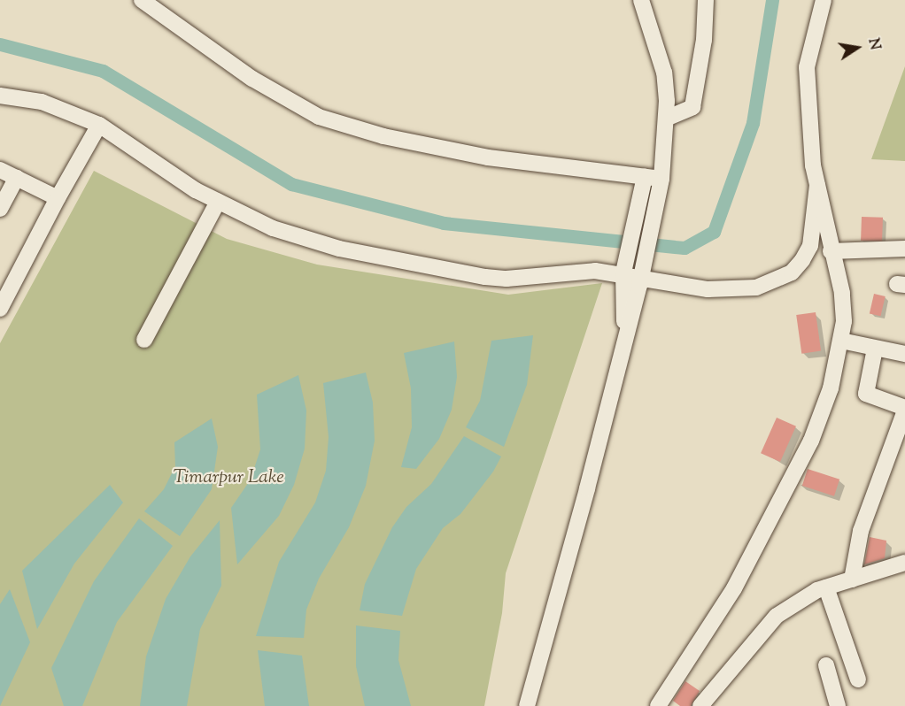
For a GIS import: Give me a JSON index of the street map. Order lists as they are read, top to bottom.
{
  "parks": ["Timarpur Lake"],
  "north": "right"
}
